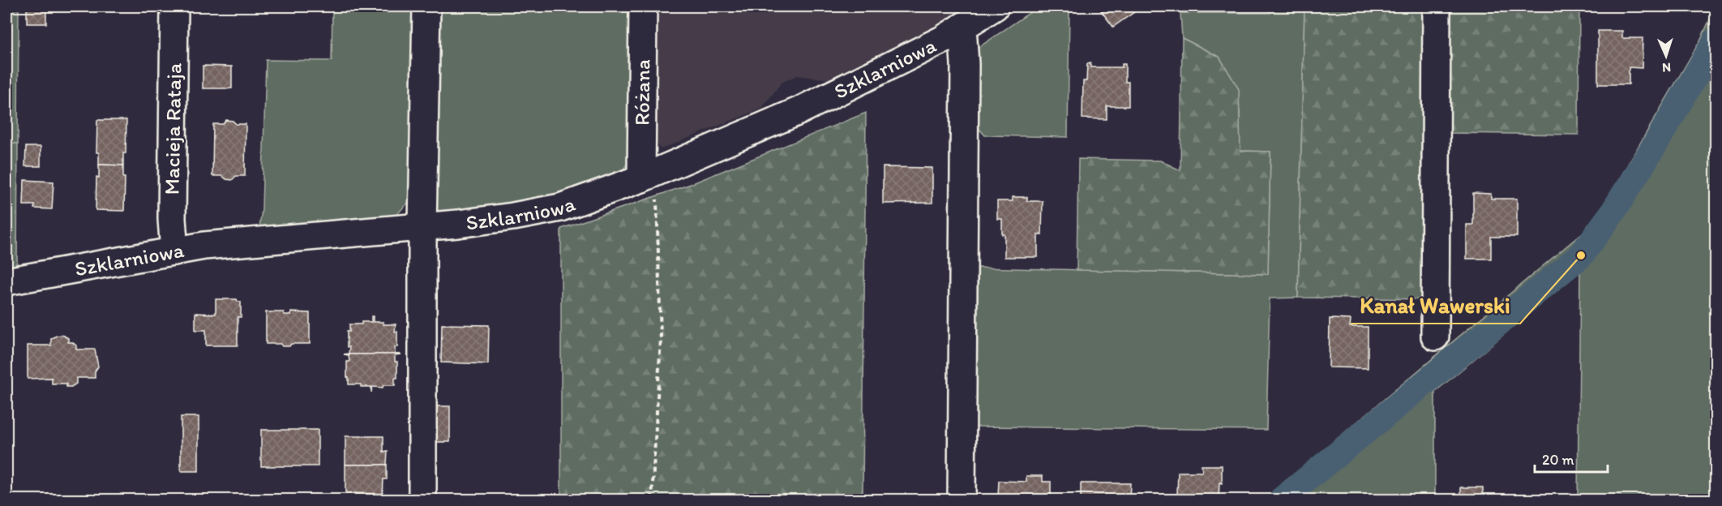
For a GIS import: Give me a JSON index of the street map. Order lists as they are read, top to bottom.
{
  "streets": {
    "street": ["Szklarniowa", "Różana", "Macieja Rataja"]
  },
  "crossings": [
    ["Szklarniowa", "Różana"],
    ["Szklarniowa", "Macieja Rataja"]
  ],
  "places": ["Kanał Wawerski"],
  "scale_bar": "20 m",
  "north": "bottom"
}
